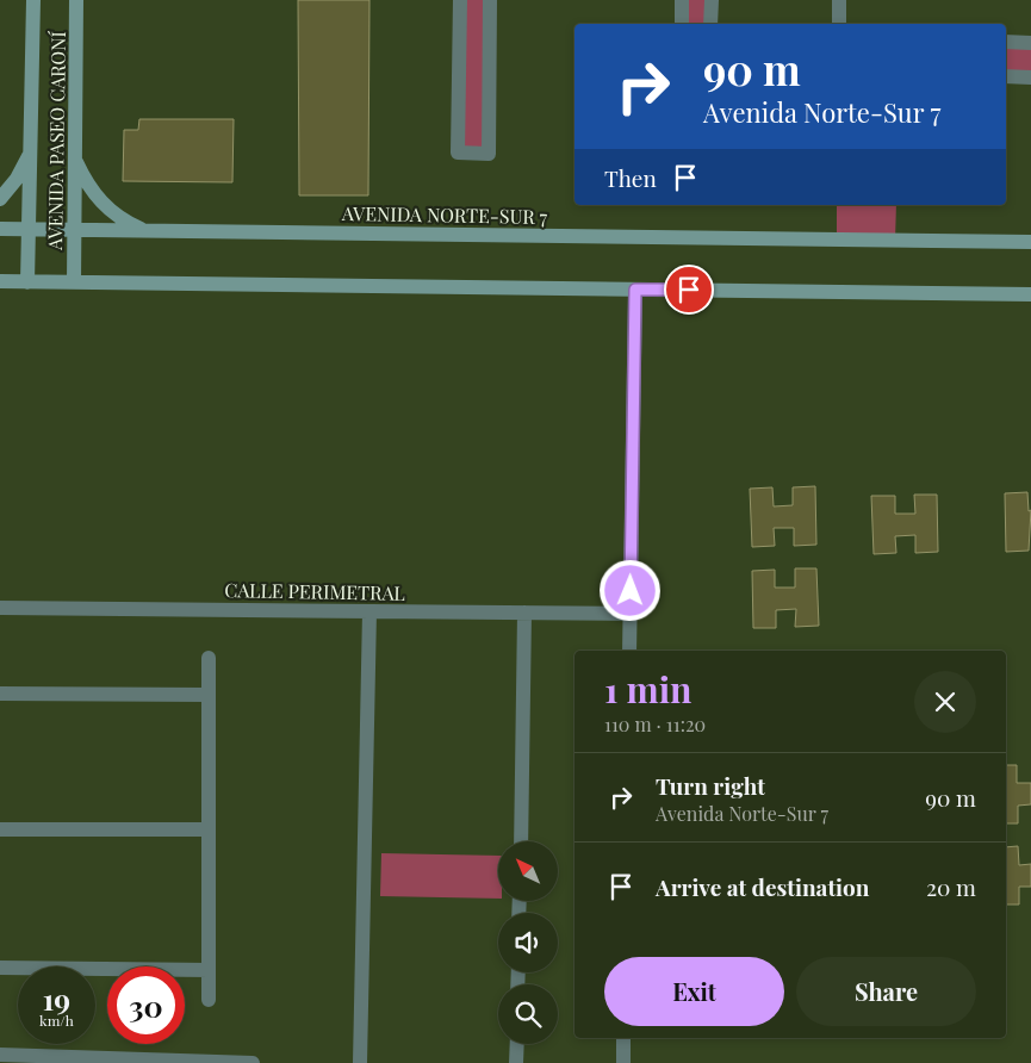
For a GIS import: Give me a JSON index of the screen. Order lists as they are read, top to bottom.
{
  "streets": {
    "main road": ["AVENIDA PASEO CARONÍ", "AVENIDA NORTE-SUR 7"],
    "street": ["CALLE PERIMETRAL"]
  },
  "crossings": [
    ["AVENIDA PASEO CARONÍ", "AVENIDA NORTE-SUR 7"]
  ],
  "north": "top left",
  "page": {
    "turn": ["90 m", "Avenida Norte-Sur 7"],
    "then": "Then",
    "heading": ["1 min", "110 m · 11:20"],
    "list": [
      {
        "name": "Turn right",
        "note": "Avenida Norte-Sur 7",
        "value": "90 m"
      },
      {
        "name": "Arrive at destination",
        "value": "20 m"
      }
    ],
    "buttons": ["Exit", "Share"],
    "speed": "19 km/h",
    "limit": "30"
  }
}
